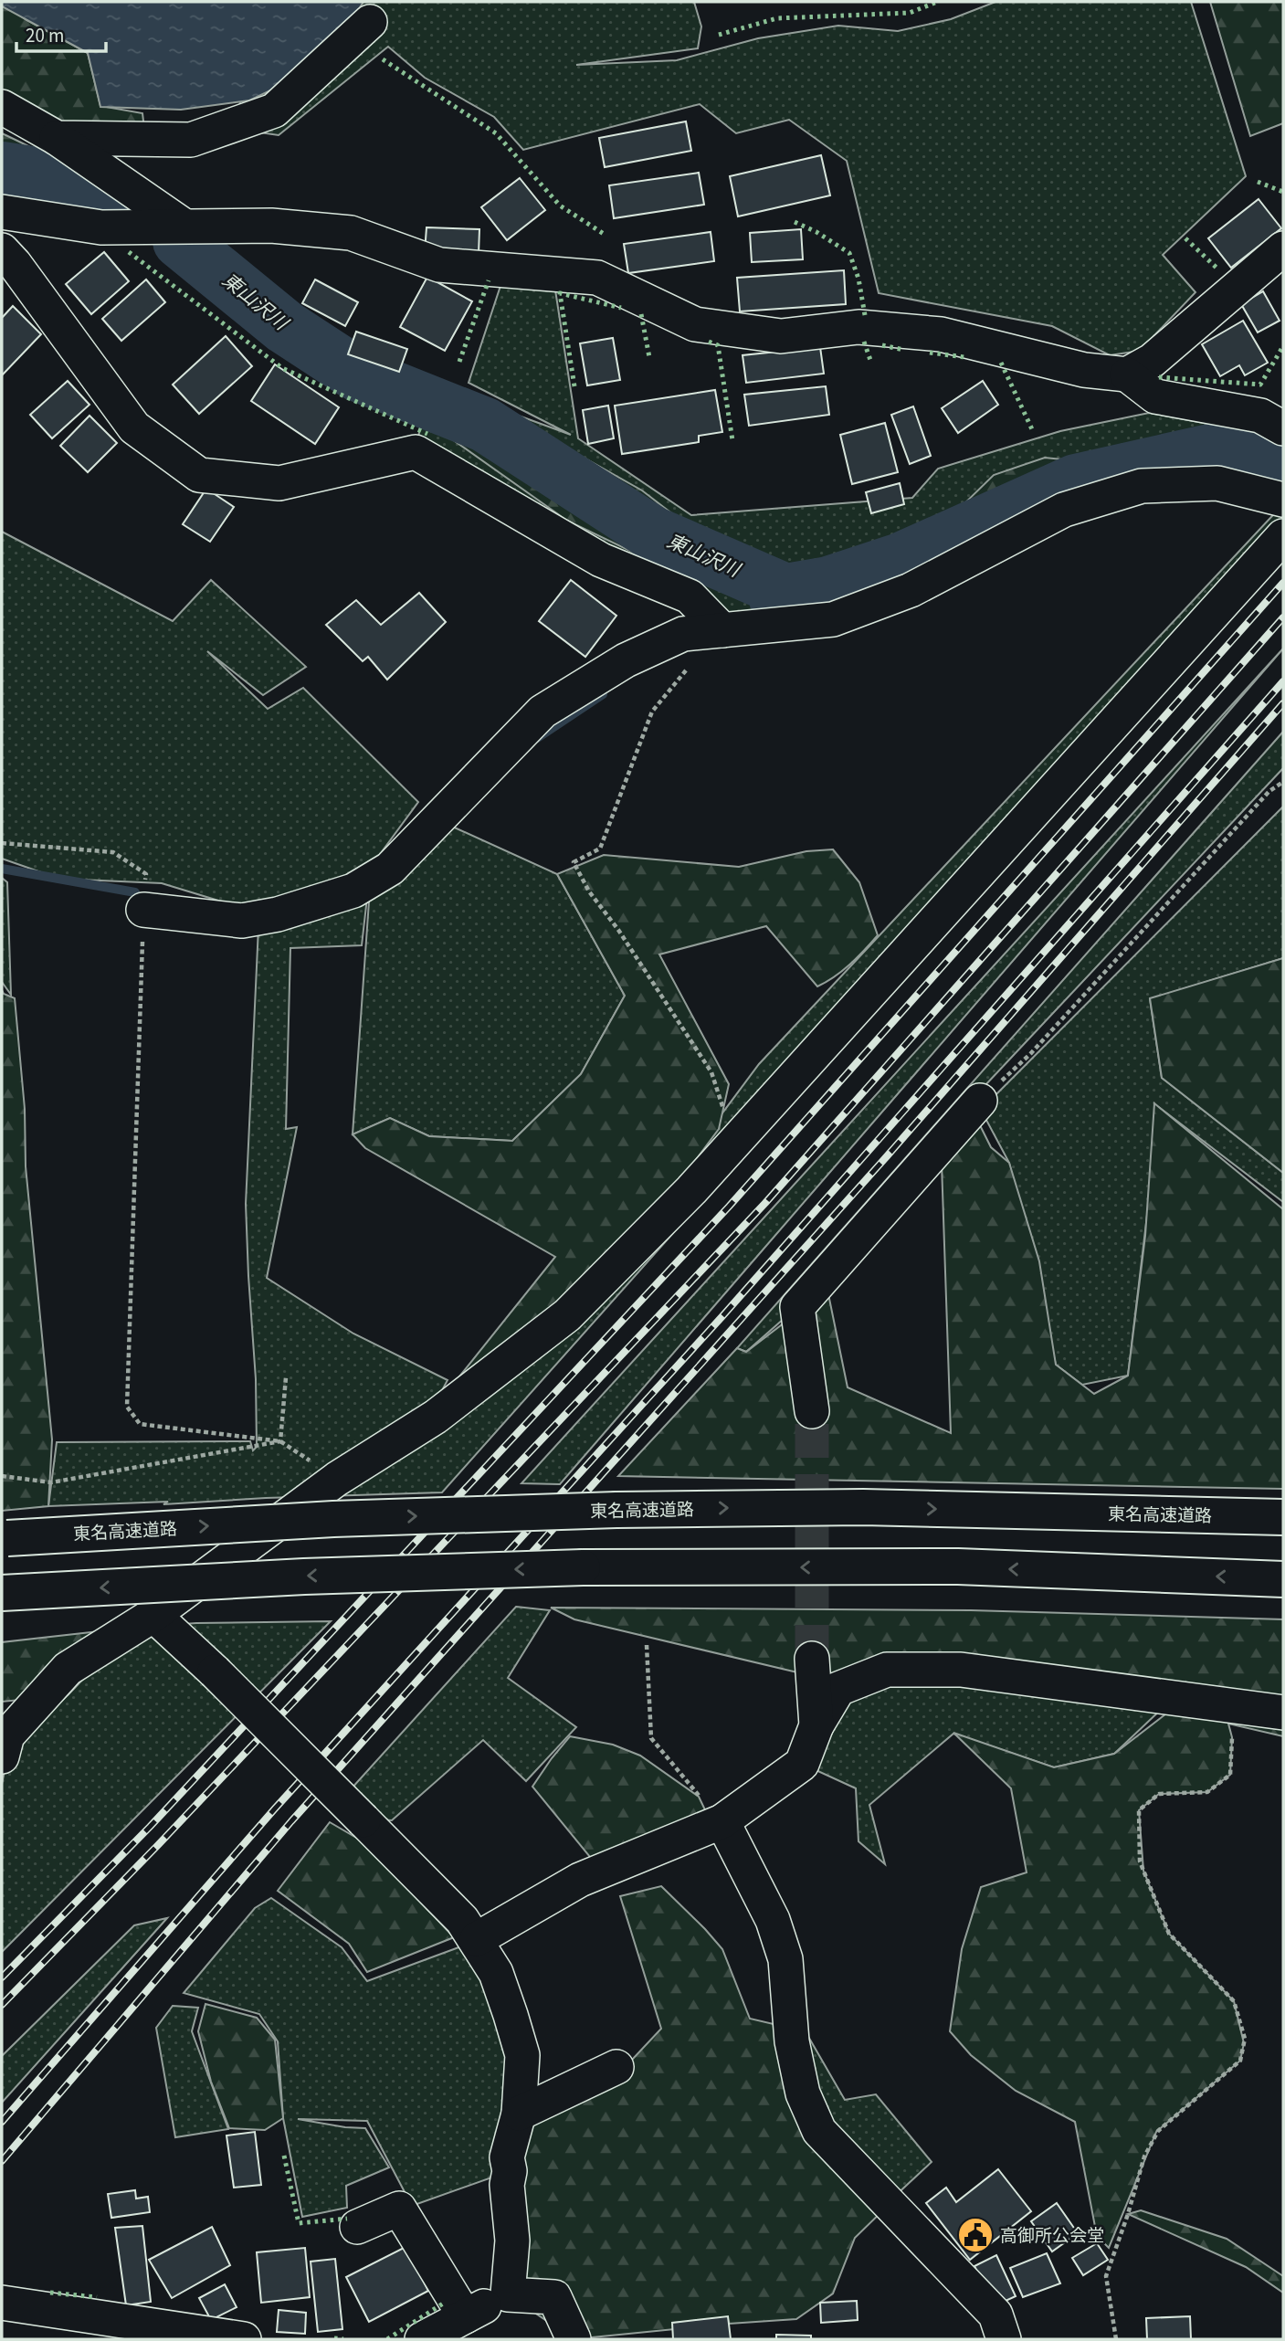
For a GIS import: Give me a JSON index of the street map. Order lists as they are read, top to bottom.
{
  "streets": {
    "highway": ["東名高速道路"]
  },
  "water": ["東山沢川"],
  "places": {
    "public building": ["高御所公会堂"]
  },
  "scale_bar": "20 m"
}
